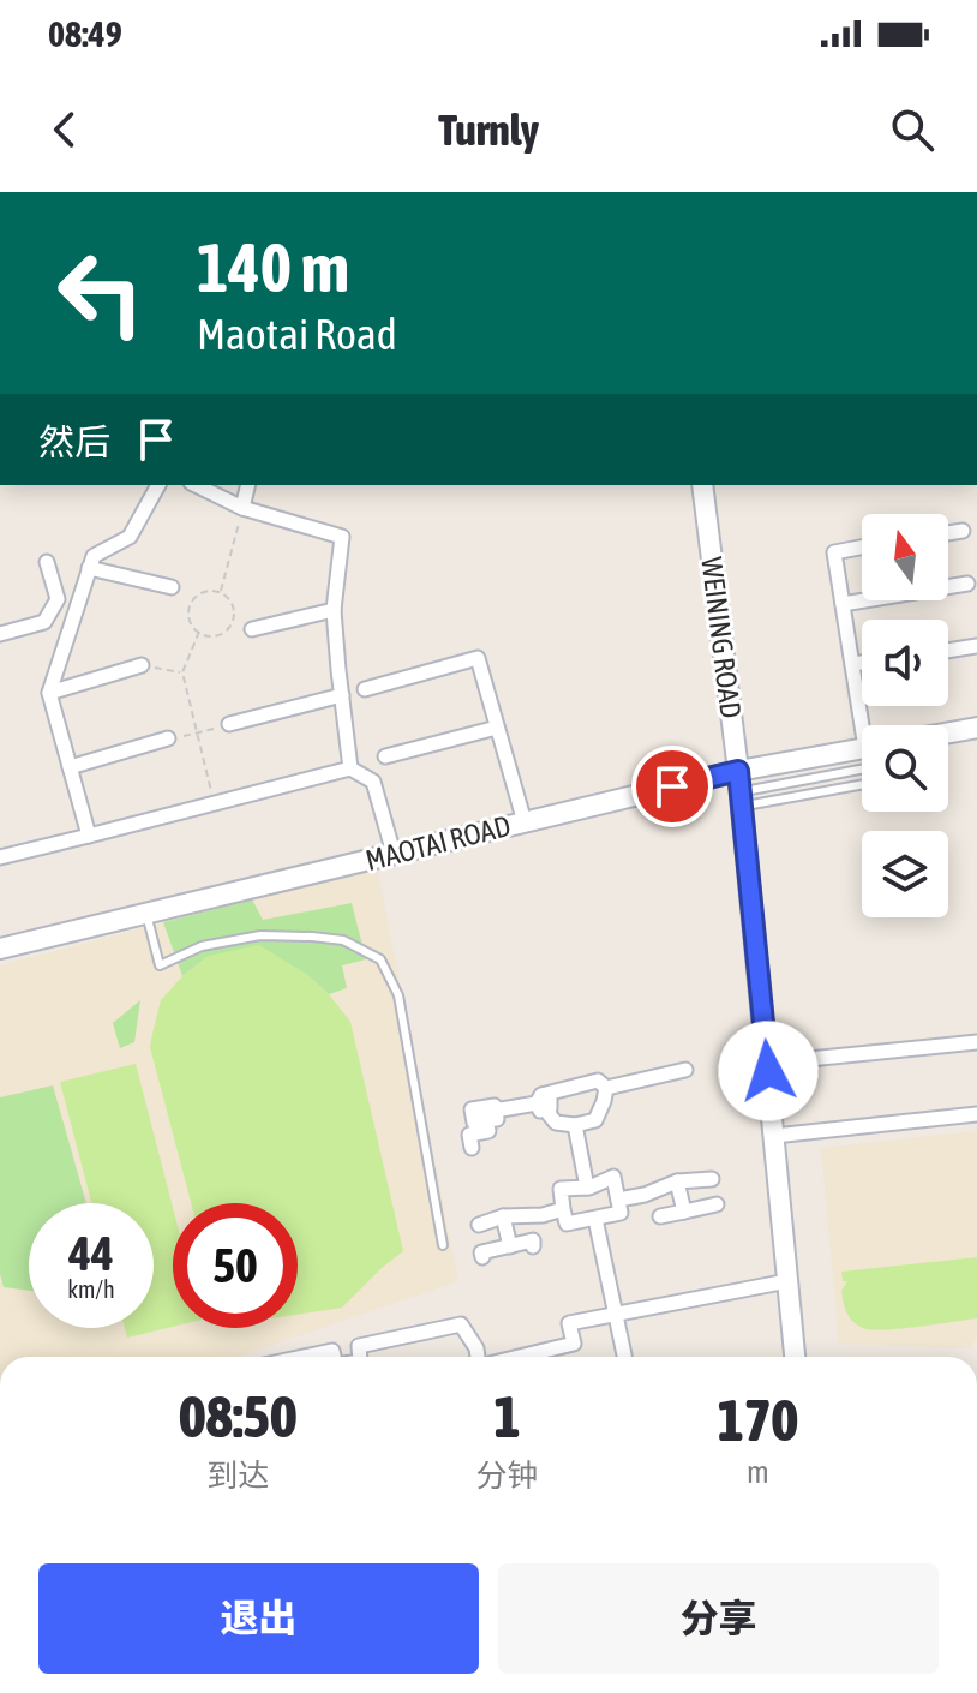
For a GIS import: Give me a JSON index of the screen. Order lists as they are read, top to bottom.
{
  "streets": {
    "street": ["WEINING ROAD", "MAOTAI ROAD"]
  },
  "crossings": [
    ["WEINING ROAD", "MAOTAI ROAD"]
  ],
  "north": "top",
  "page": {
    "status": "08:49",
    "header": "Turnly",
    "turn": ["140 m", "Maotai Road"],
    "then": "然后",
    "speed": "44 km/h",
    "limit": "50",
    "eta": [
      "08:50",
      "到达",
      "1",
      "分钟",
      "170",
      "m"
    ],
    "buttons": ["退出", "分享"]
  }
}
